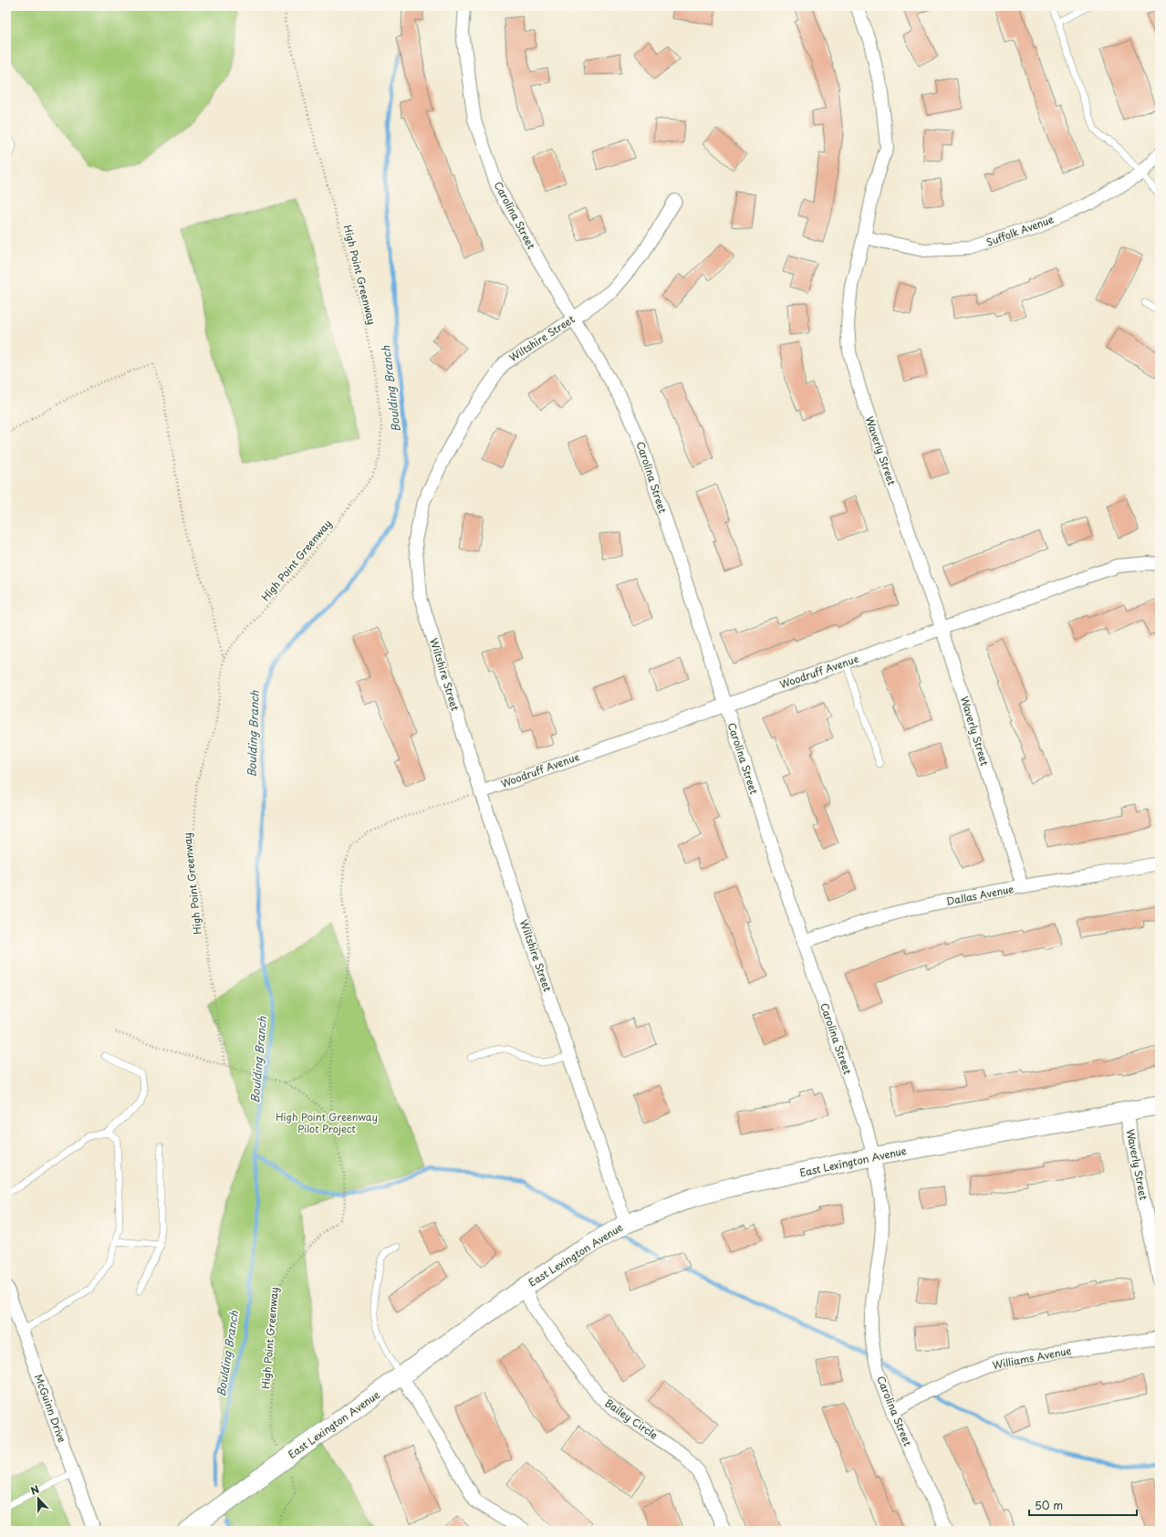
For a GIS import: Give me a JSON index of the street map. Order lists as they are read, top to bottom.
{
  "streets": {
    "main road": ["East Lexington Avenue"],
    "street": [
      "Carolina Street",
      "Suffolk Avenue",
      "Wiltshire Street",
      "Waverly Street",
      "Woodruff Avenue",
      "Dallas Avenue",
      "Williams Avenue",
      "McGuinn Drive",
      "Bailey Circle"
    ],
    "path": ["High Point Greenway"]
  },
  "crossings": [
    ["Carolina Street", "Wiltshire Street"],
    ["Carolina Street", "Woodruff Avenue"],
    ["Carolina Street", "Dallas Avenue"],
    ["Carolina Street", "East Lexington Avenue"],
    ["Carolina Street", "Williams Avenue"],
    ["Suffolk Avenue", "Waverly Street"],
    ["High Point Greenway", "Wiltshire Street"],
    ["High Point Greenway", "Woodruff Avenue"],
    ["Wiltshire Street", "Woodruff Avenue"],
    ["Wiltshire Street", "East Lexington Avenue"],
    ["Waverly Street", "Woodruff Avenue"],
    ["Waverly Street", "Dallas Avenue"],
    ["Waverly Street", "East Lexington Avenue"],
    ["East Lexington Avenue", "Bailey Circle"]
  ],
  "water": ["Boulding Branch"],
  "parks": ["High Point Greenway Pilot Project"],
  "scale_bar": "50 m",
  "north": "top"
}
